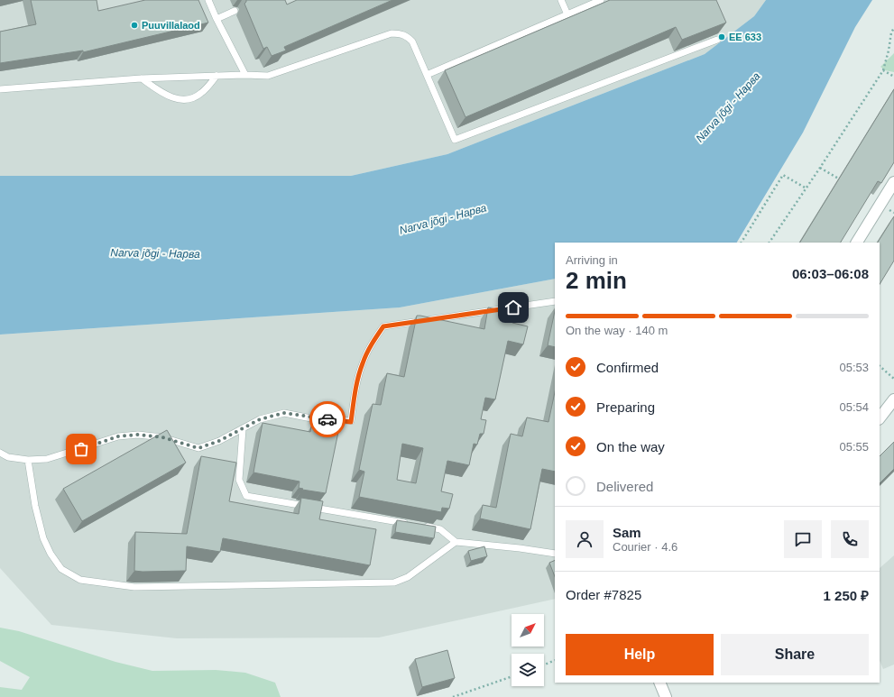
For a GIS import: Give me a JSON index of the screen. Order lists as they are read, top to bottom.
{
  "water": ["Narva jõgi - Нарва"],
  "places": ["Puuvillalaod", "EE 633"],
  "north": "top right",
  "page": {
    "heading": ["2 min", "Arriving in", "06:03–06:08"],
    "panel": [
      "Sam",
      "Courier · 4.6",
      "Order #7825",
      "1 250 ₽"
    ],
    "bar": "On the way · 140 m",
    "list": [
      ["Confirmed", "05:53"],
      ["Preparing", "05:54"],
      ["On the way", "05:55"],
      "Delivered"
    ],
    "buttons": ["Help", "Share"]
  }
}
